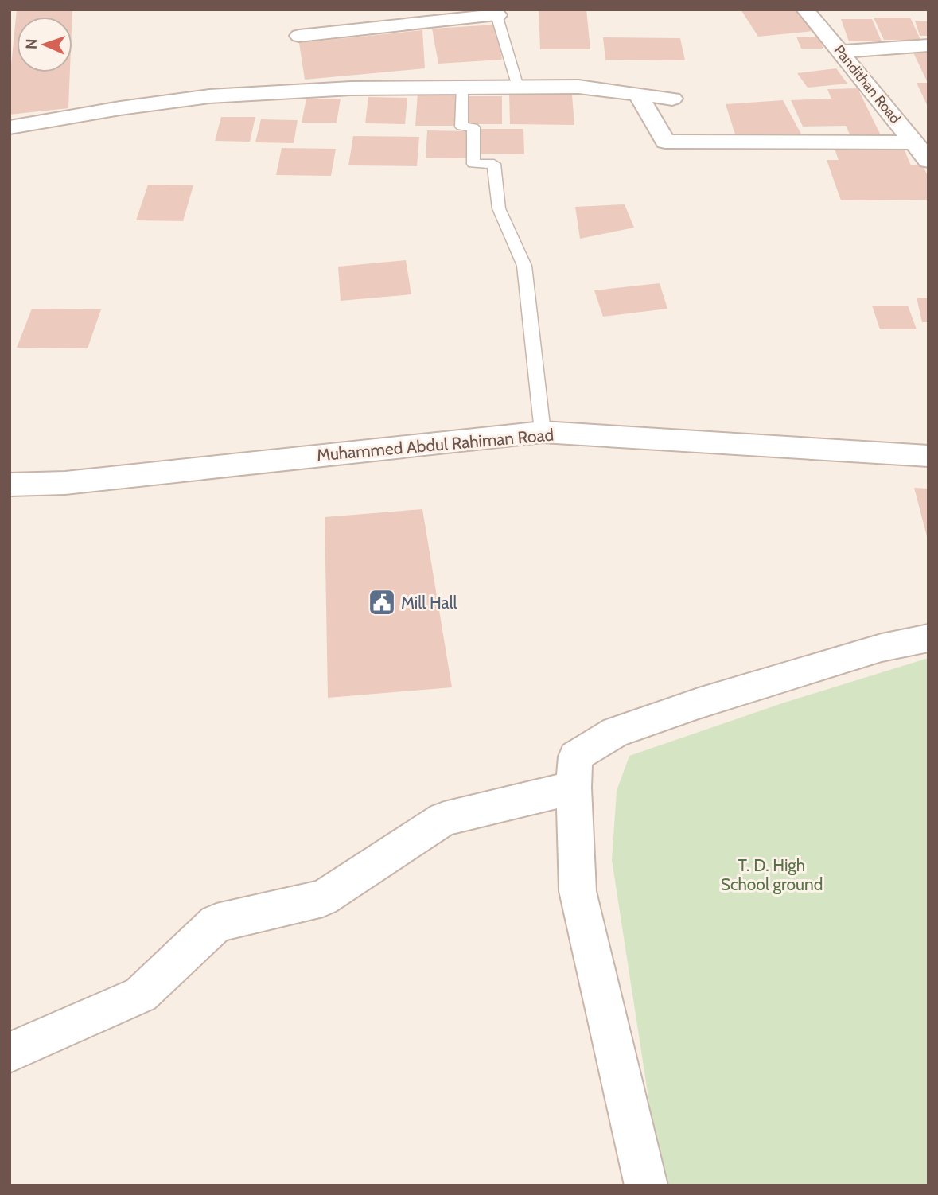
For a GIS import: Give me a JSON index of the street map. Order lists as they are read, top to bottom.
{
  "streets": {
    "street": ["Pandithan Road", "Muhammed Abdul Rahiman Road"]
  },
  "parks": ["T. D. High School ground"],
  "places": {
    "public building": ["Mill Hall"]
  },
  "north": "left"
}
